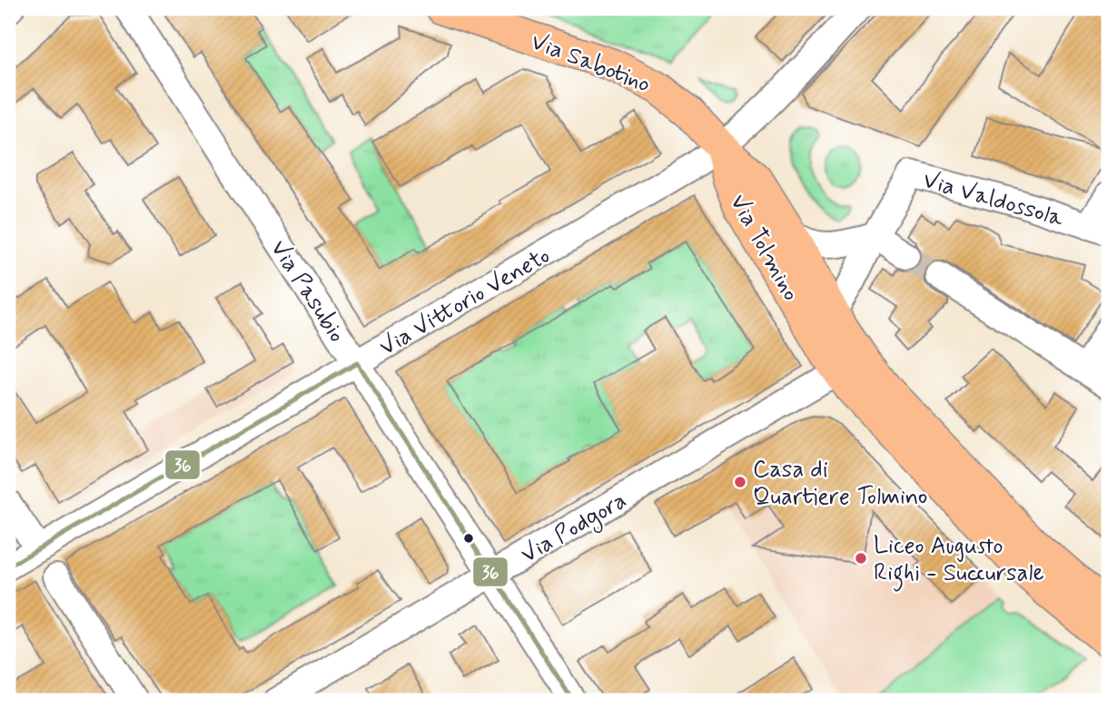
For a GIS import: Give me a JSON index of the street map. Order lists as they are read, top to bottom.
{
  "streets": {
    "main road": ["Via Sabotino", "Via Tolmino"],
    "street": [
      "Via Valdossola",
      "Via Pasubio",
      "Via Vittorio Veneto",
      "Via Podgora"
    ]
  },
  "crossings": [
    ["Via Sabotino", "Via Tolmino"],
    ["Via Sabotino", "Via Vittorio Veneto"],
    ["Via Valdossola", "Via Tolmino"],
    ["Via Tolmino", "Via Vittorio Veneto"],
    ["Via Tolmino", "Via Podgora"],
    ["Via Pasubio", "Via Vittorio Veneto"],
    ["Via Pasubio", "Via Podgora"]
  ],
  "places": ["Casa di Quartiere Tolmino", "Liceo Augusto Righi - Succursale"],
  "lines": ["transit line 36"]
}
